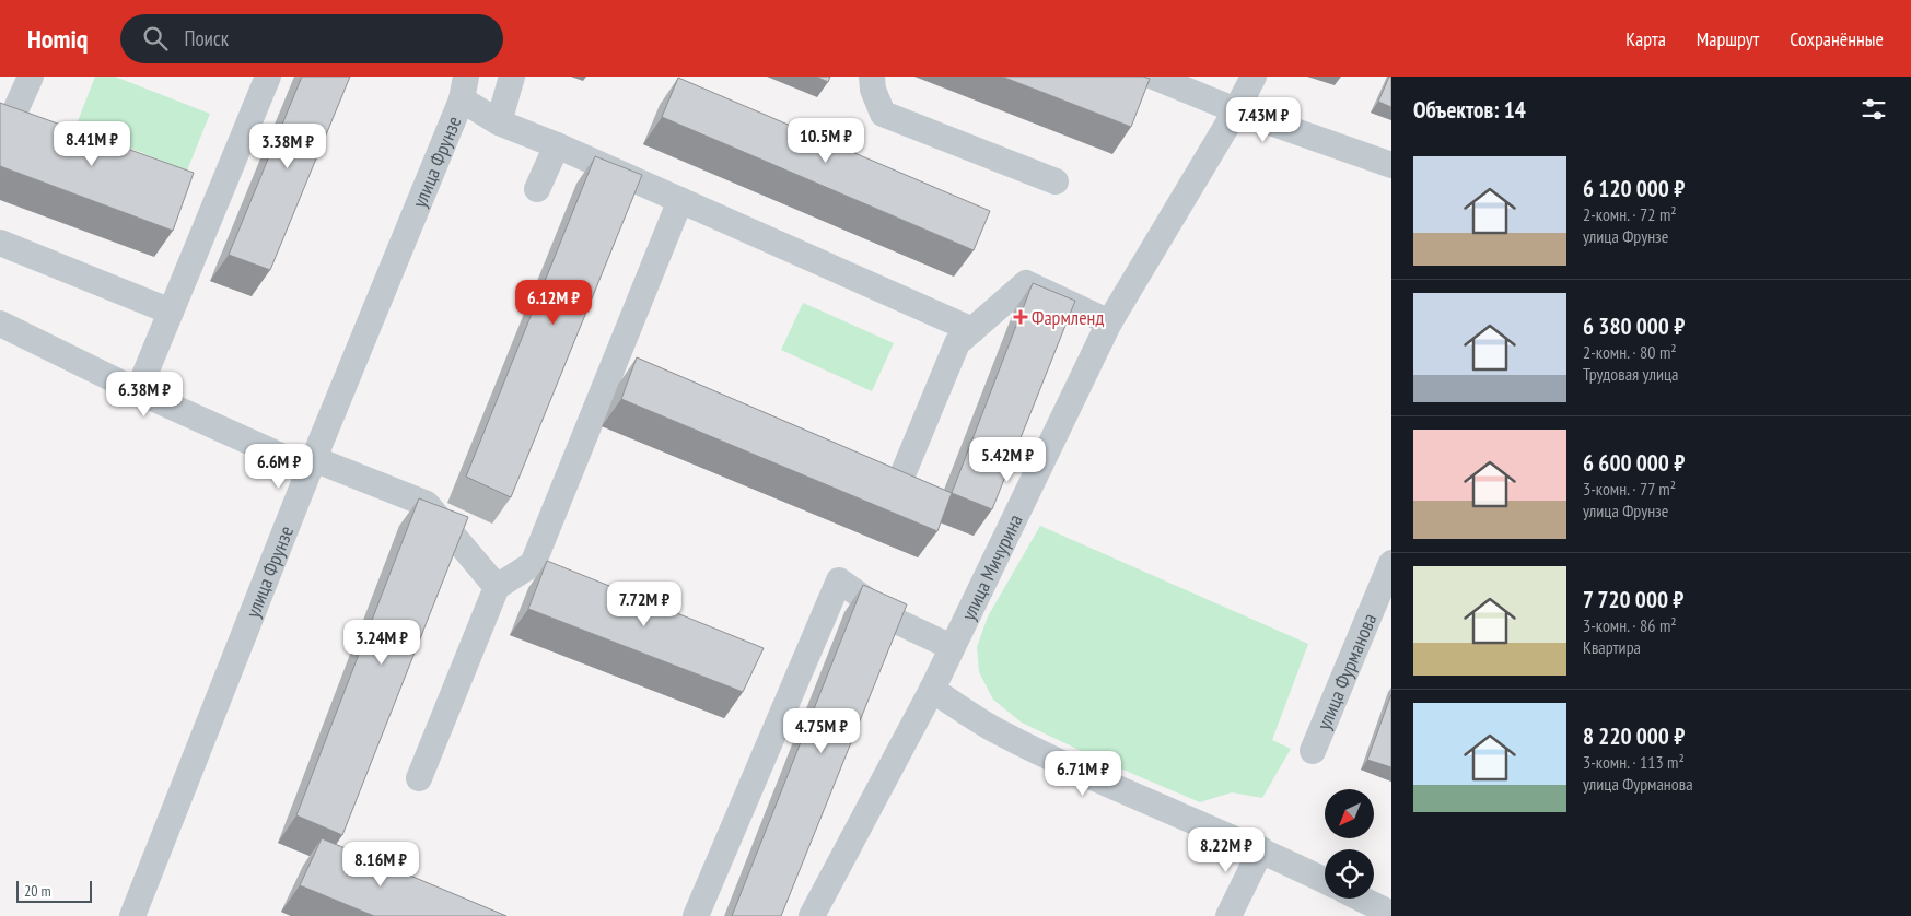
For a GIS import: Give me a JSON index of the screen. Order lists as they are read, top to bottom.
{
  "streets": {
    "street": ["улица Фрунзе", "улица Мичурина", "улица Фурманова"]
  },
  "places": {
    "health": ["Фармленд"]
  },
  "scale_bar": "20 m",
  "north": "bottom left",
  "page": {
    "header": "Homiq",
    "search": "Поиск",
    "nav": ["Карта", "Маршрут", "Сохранённые"],
    "heading": "Объектов: 14",
    "price": [
      "7.43M ₽",
      "10.5M ₽",
      "8.41M ₽",
      "3.38M ₽",
      "6.12M ₽",
      "6.38M ₽",
      "5.42M ₽",
      "6.6M ₽",
      "7.72M ₽",
      "3.24M ₽",
      "4.75M ₽",
      "6.71M ₽",
      "8.22M ₽",
      "8.16M ₽"
    ],
    "list": [
      {
        "name": "6 120 000 ₽",
        "note": "2-комн. · 72 m² · улица Фрунзе"
      },
      {
        "name": "6 380 000 ₽",
        "note": "2-комн. · 80 m² · Трудовая улица"
      },
      {
        "name": "6 600 000 ₽",
        "note": "3-комн. · 77 m² · улица Фрунзе"
      },
      {
        "name": "7 720 000 ₽",
        "note": "3-комн. · 86 m² · Квартира"
      },
      {
        "name": "8 220 000 ₽",
        "note": "3-комн. · 113 m² · улица Фурманова"
      }
    ],
    "scale": "20 m"
  }
}
